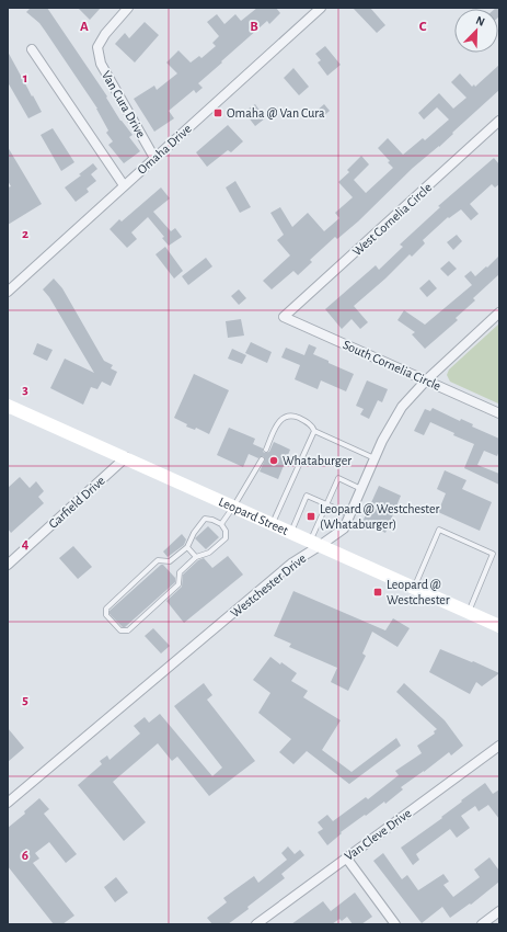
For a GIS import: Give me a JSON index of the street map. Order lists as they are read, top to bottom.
{
  "streets": {
    "main road": ["Leopard Street"],
    "street": [
      "Van Cura Drive",
      "Omaha Drive",
      "West Cornelia Circle",
      "South Cornelia Circle",
      "Garfield Drive",
      "Westchester Drive",
      "Van Cleve Drive"
    ]
  },
  "crossings": [
    ["Van Cura Drive", "Omaha Drive"],
    ["West Cornelia Circle", "South Cornelia Circle"],
    ["South Cornelia Circle", "Westchester Drive"],
    ["Garfield Drive", "Leopard Street"],
    ["Leopard Street", "Westchester Drive"]
  ],
  "places": {
    "transit": ["Omaha @ Van Cura", "Leopard @ Westchester (Whataburger)", "Leopard @ Westchester"],
    "other": ["Whataburger"]
  },
  "north": "top right",
  "grid": {
    "columns": ["A", "B", "C"],
    "rows": [
      "1",
      "2",
      "3",
      "4",
      "5",
      "6"
    ]
  }
}
